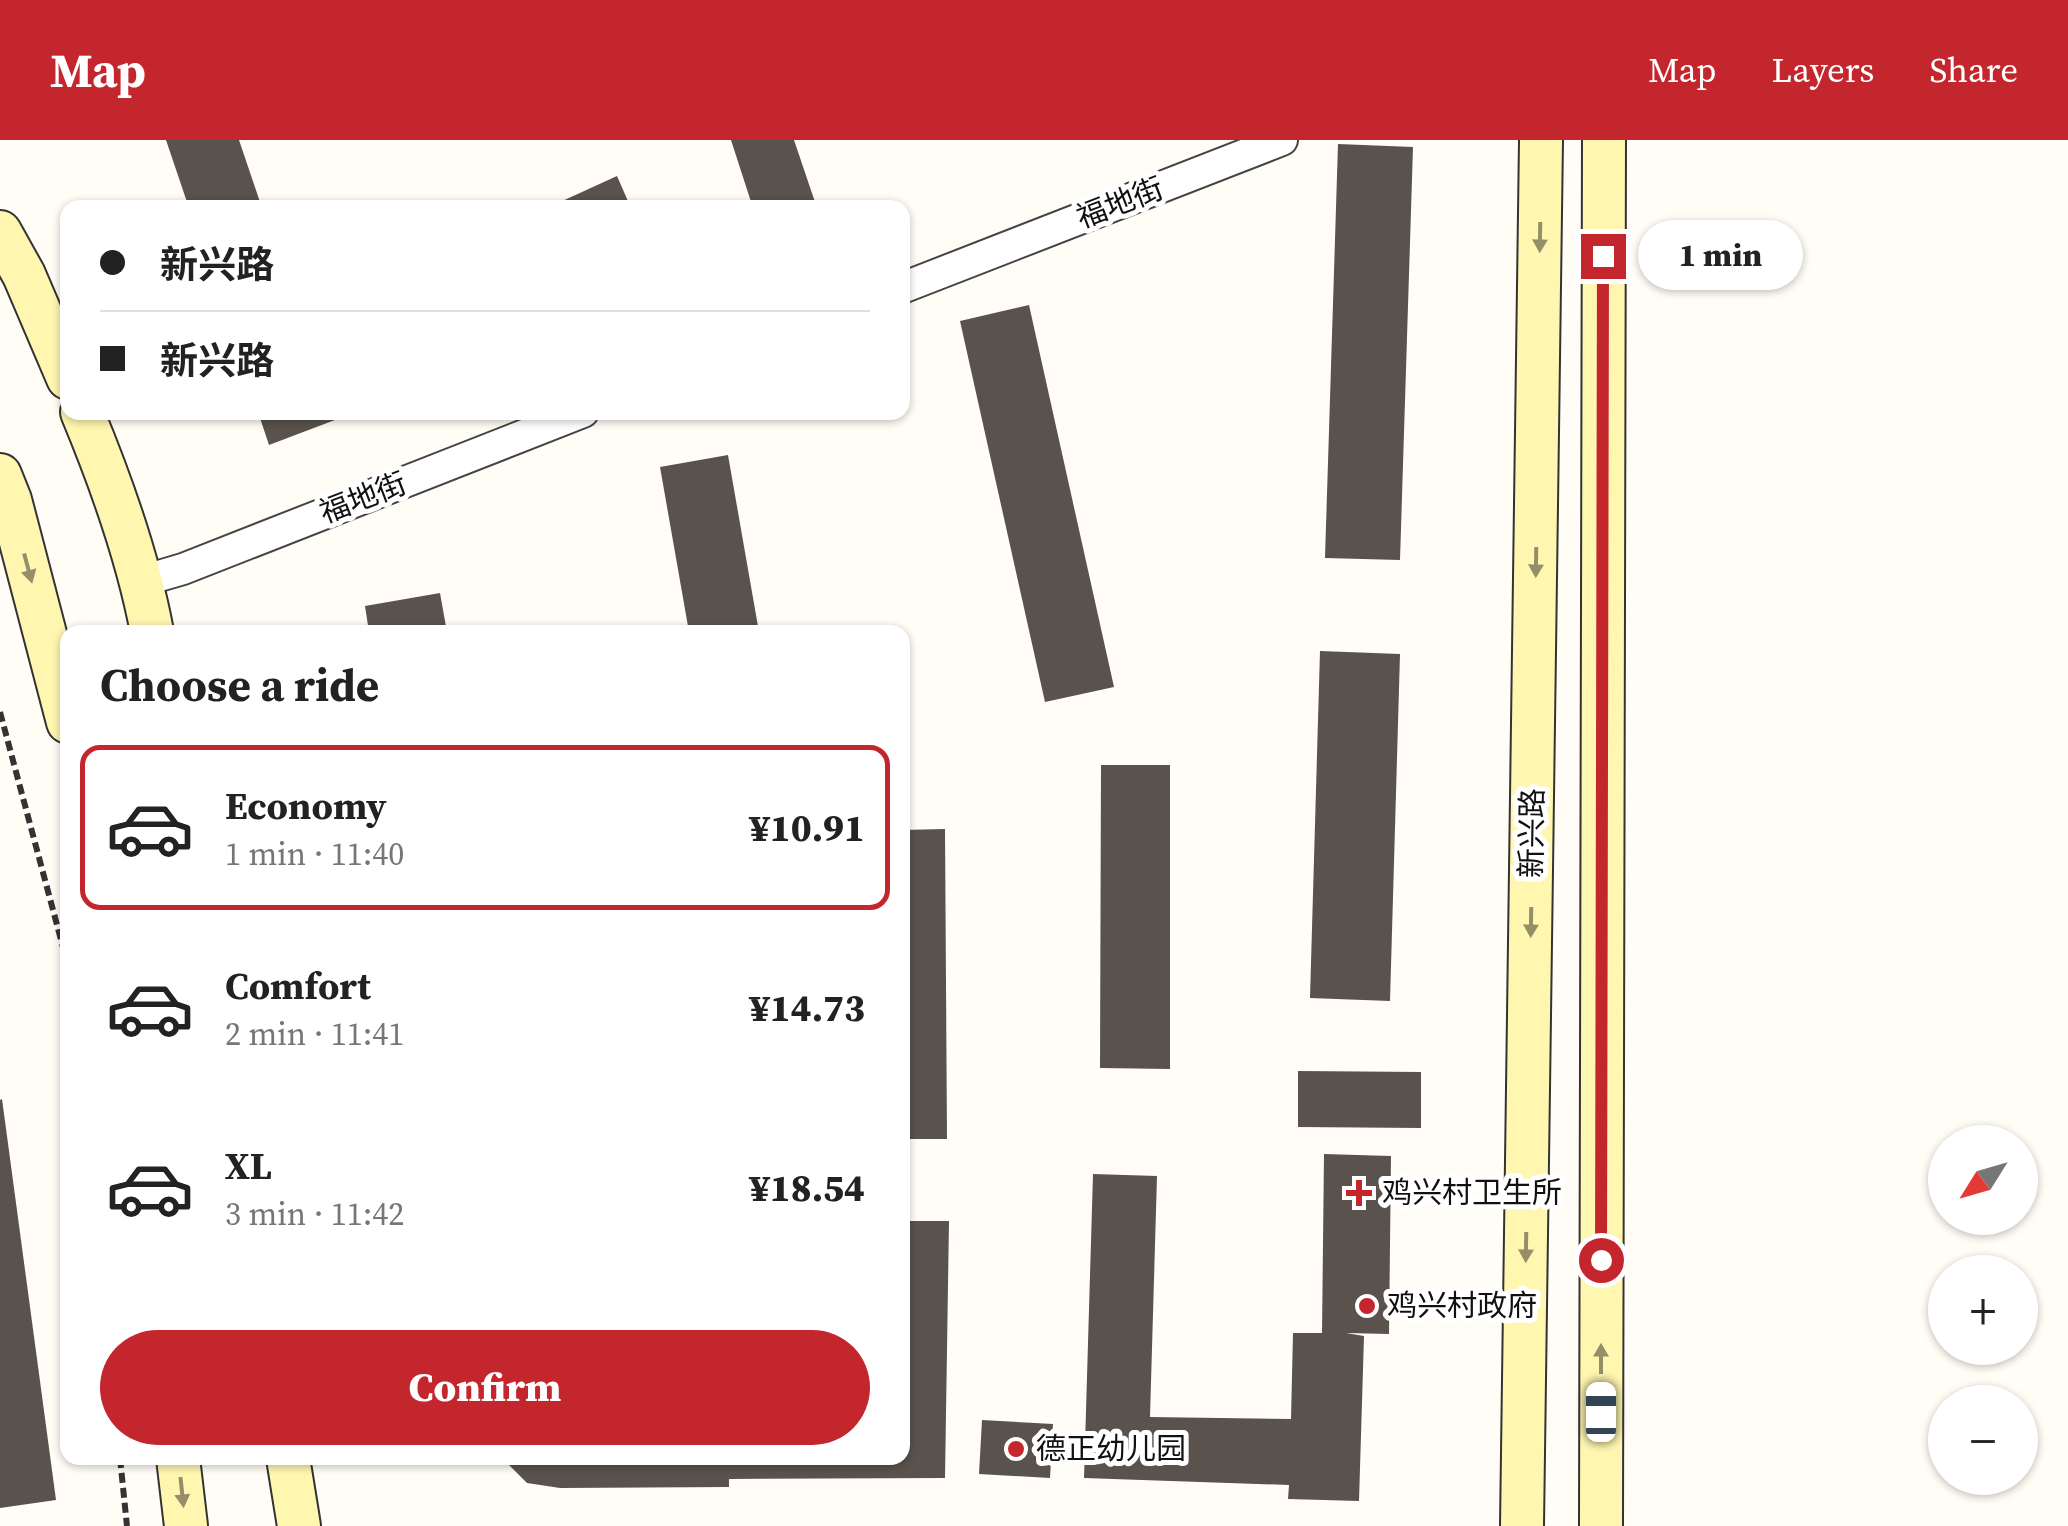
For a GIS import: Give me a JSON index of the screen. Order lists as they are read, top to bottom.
{
  "streets": {
    "main road": ["新兴路"],
    "street": ["福地街"]
  },
  "places": {
    "health": ["鸡兴村卫生所"],
    "other": ["鸡兴村政府", "德正幼儿园"]
  },
  "north": "bottom left",
  "page": {
    "header": "Map",
    "nav": ["Map", "Layers", "Share"],
    "banner": ["新兴路", "新兴路"],
    "bubble": "1 min",
    "heading": "Choose a ride",
    "list": [
      {
        "name": "Economy",
        "note": "1 min · 11:40",
        "value": "¥10.91"
      },
      {
        "name": "Comfort",
        "note": "2 min · 11:41",
        "value": "¥14.73"
      },
      {
        "name": "XL",
        "note": "3 min · 11:42",
        "value": "¥18.54"
      }
    ],
    "map_buttons": ["+", "−"],
    "buttons": "Confirm"
  }
}
